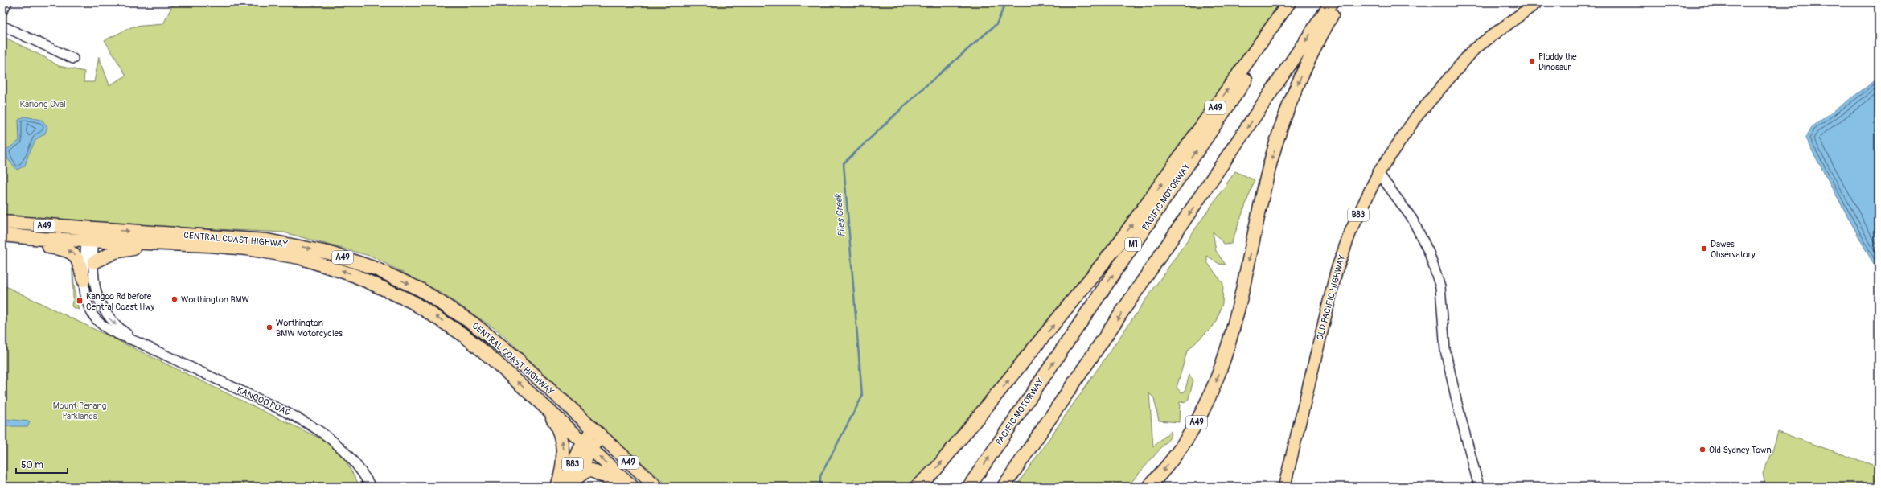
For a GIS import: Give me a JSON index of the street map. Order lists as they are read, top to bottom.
{
  "streets": {
    "highway": [
      "A49",
      "PACIFIC MOTORWAY",
      "CENTRAL COAST HIGHWAY",
      "M1"
    ],
    "main road": ["B83", "OLD PACIFIC HIGHWAY"],
    "street": ["KANGOO ROAD"]
  },
  "crossings": [
    ["A49", "B83"],
    ["A49", "CENTRAL COAST HIGHWAY"],
    ["B83", "CENTRAL COAST HIGHWAY"],
    ["CENTRAL COAST HIGHWAY", "KANGOO ROAD"]
  ],
  "water": ["Piles Creek"],
  "parks": ["Kariong Oval", "Mount Penang Parklands"],
  "places": {
    "other": [
      "Ploddy the Dinosaur",
      "Dawes Observatory",
      "Worthington BMW",
      "Worthington BMW Motorcycles",
      "Old Sydney Town"
    ],
    "transit": ["Kangoo Rd before Central Coast Hwy"]
  },
  "scale_bar": "50 m"
}
